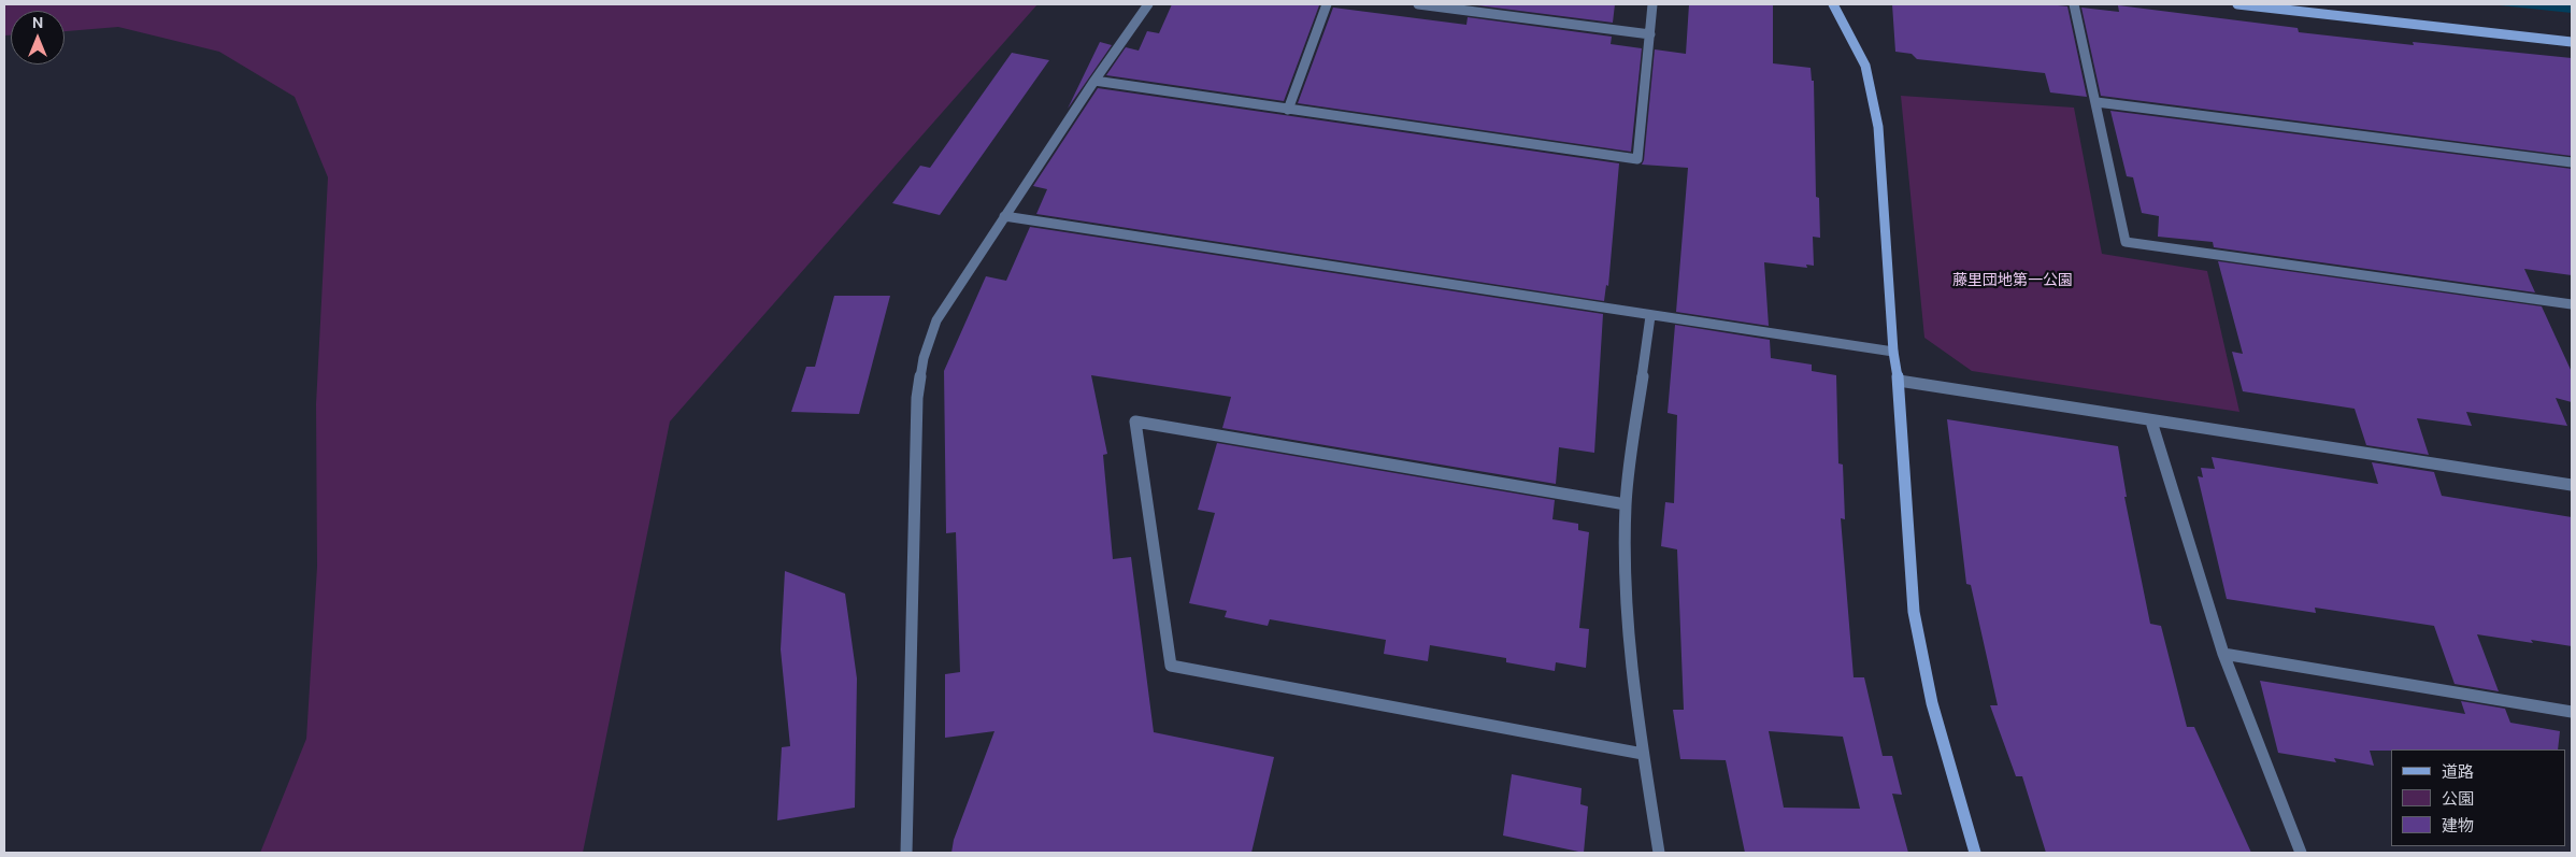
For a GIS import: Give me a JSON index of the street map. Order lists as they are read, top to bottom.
{
  "parks": ["藤里団地第一公園"],
  "legend": ["道路", "公園", "建物"],
  "north": "top"
}
